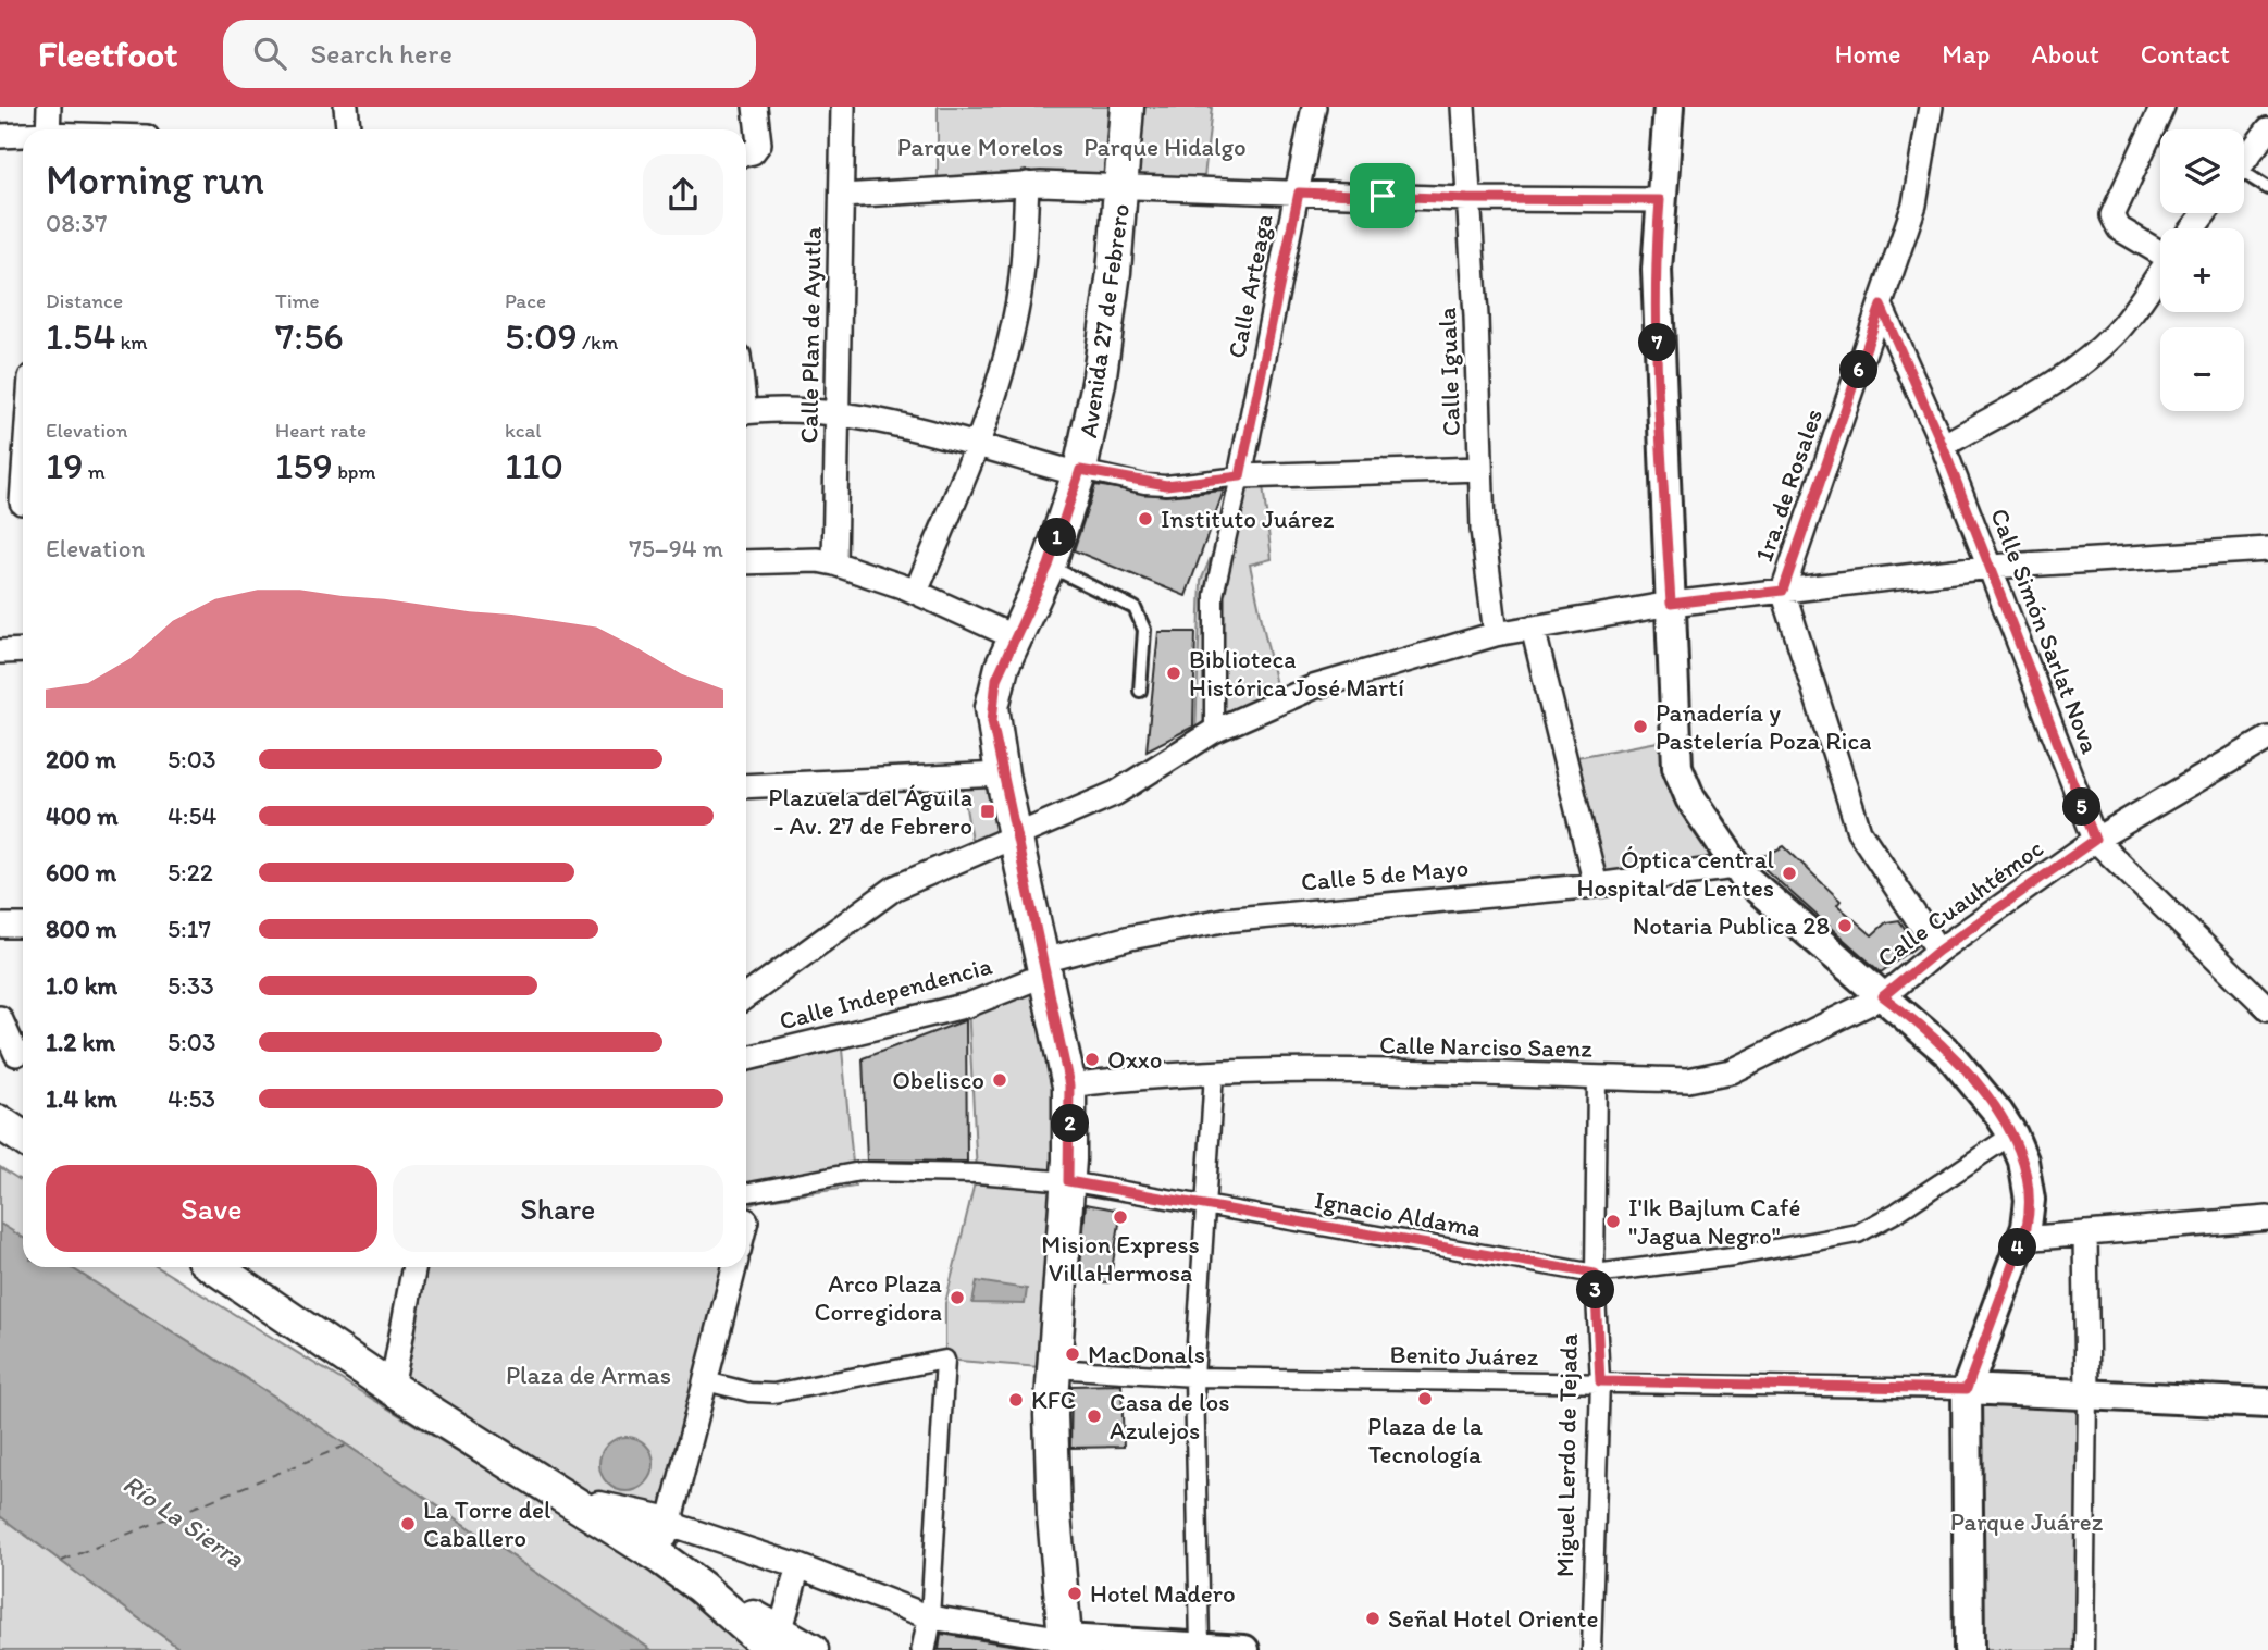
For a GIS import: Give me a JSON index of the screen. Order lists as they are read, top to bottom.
{
  "streets": {
    "main road": ["Avenida 27 de Febrero"],
    "street": [
      "Calle Arteaga",
      "Calle Plan de Ayutla",
      "Calle Iguala",
      "1ra. de Rosales",
      "Calle Simón Sarlat Nova",
      "Calle 5 de Mayo",
      "Calle Cuauhtémoc",
      "Calle Independencia",
      "Calle Narciso Saenz",
      "Ignacio Aldama",
      "Benito Juárez",
      "Miguel Lerdo de Tejada"
    ]
  },
  "crossings": [
    ["Avenida 27 de Febrero", "Calle 5 de Mayo"],
    ["Avenida 27 de Febrero", "Calle Independencia"],
    ["Avenida 27 de Febrero", "Calle Narciso Saenz"],
    ["Avenida 27 de Febrero", "Ignacio Aldama"],
    ["Avenida 27 de Febrero", "Benito Juárez"],
    ["1ra. de Rosales", "Calle Simón Sarlat Nova"],
    ["1ra. de Rosales", "Calle Cuauhtémoc"],
    ["Calle Simón Sarlat Nova", "Calle Cuauhtémoc"],
    ["Calle 5 de Mayo", "Calle Independencia"],
    ["Calle Cuauhtémoc", "Calle Narciso Saenz"],
    ["Calle Narciso Saenz", "Miguel Lerdo de Tejada"],
    ["Ignacio Aldama", "Miguel Lerdo de Tejada"],
    ["Benito Juárez", "Miguel Lerdo de Tejada"]
  ],
  "water": ["Río La Sierra"],
  "parks": [
    "Parque Morelos",
    "Parque Hidalgo",
    "Plaza de Armas",
    "Parque Juárez"
  ],
  "places": {
    "other": [
      "Instituto Juárez",
      "Biblioteca Histórica José Martí",
      "Panadería y Pastelería Poza Rica",
      "Óptica central Hospital de Lentes",
      "Notaria Publica 28",
      "Oxxo",
      "Obelisco",
      "Mision Express VillaHermosa",
      "I'Ik Bajlum Café \"Jagua Negro\"",
      "Arco Plaza Corregidora",
      "MacDonals",
      "Plaza de la Tecnología",
      "KFC",
      "Casa de los Azulejos",
      "La Torre del Caballero",
      "Hotel Madero",
      "Señal Hotel Oriente"
    ],
    "transit": ["Plazuela del Águila - Av. 27 de Febrero"]
  },
  "page": {
    "header": "Fleetfoot",
    "search": "Search here",
    "nav": [
      "Home",
      "Map",
      "About",
      "Contact"
    ],
    "map_buttons": ["+", "−"],
    "heading": ["Morning run", "08:37"],
    "stats": [
      ["Distance", "1.54 km"],
      ["Time", "7:56"],
      ["Pace", "5:09 /km"],
      ["Elevation", "19 m"],
      ["Heart rate", "159 bpm"],
      ["kcal", "110"]
    ],
    "pins": [
      "7",
      "6",
      "1",
      "5",
      "2",
      "4",
      "3"
    ],
    "chart": ["Elevation", "75–94 m"],
    "list": [
      {
        "name": "200 m",
        "note": "5:03"
      },
      {
        "name": "400 m",
        "note": "4:54"
      },
      {
        "name": "600 m",
        "note": "5:22"
      },
      {
        "name": "800 m",
        "note": "5:17"
      },
      {
        "name": "1.0 km",
        "note": "5:33"
      },
      {
        "name": "1.2 km",
        "note": "5:03"
      },
      {
        "name": "1.4 km",
        "note": "4:53"
      }
    ],
    "buttons": ["Save", "Share"]
  }
}
